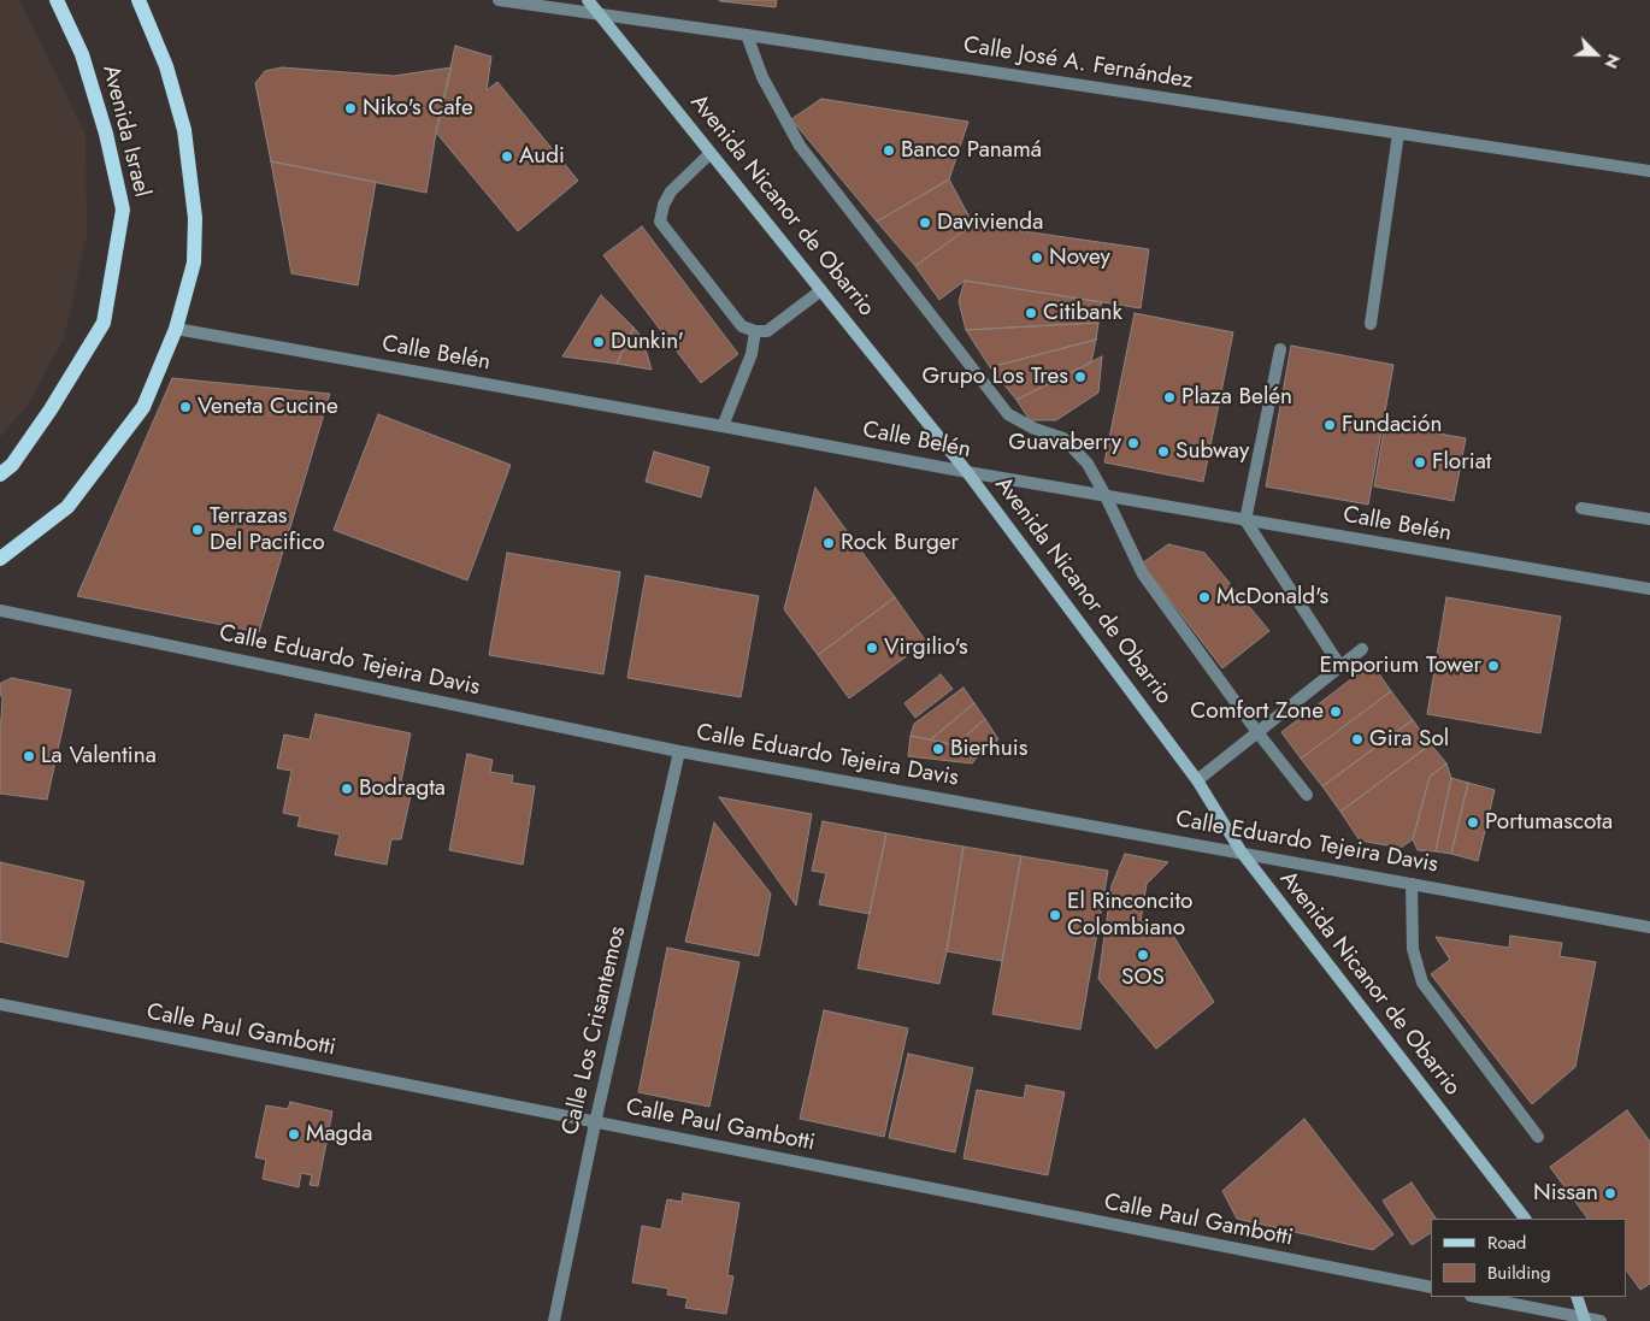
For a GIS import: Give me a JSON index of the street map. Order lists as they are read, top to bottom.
{
  "streets": {
    "main road": ["Avenida Israel", "Avenida Nicanor de Obarrio"],
    "street": [
      "Calle José A. Fernández",
      "Calle Belén",
      "Calle Eduardo Tejeira Davis",
      "Calle Paul Gambotti",
      "Calle Los Crisantemos"
    ]
  },
  "crossings": [
    ["Calle José A. Fernández", "Avenida Nicanor de Obarrio"],
    ["Avenida Nicanor de Obarrio", "Calle Belén"],
    ["Avenida Nicanor de Obarrio", "Calle Eduardo Tejeira Davis"],
    ["Calle Eduardo Tejeira Davis", "Calle Los Crisantemos"],
    ["Calle Paul Gambotti", "Calle Los Crisantemos"]
  ],
  "places": [
    "Niko's Cafe",
    "Banco Panamá",
    "Audi",
    "Davivienda",
    "Novey",
    "Citibank",
    "Dunkin'",
    "Grupo Los Tres",
    "Plaza Belén",
    "Veneta Cucine",
    "Fundación",
    "Guavaberry",
    "Subway",
    "Floriat",
    "Terrazas Del Pacifico",
    "Rock Burger",
    "McDonald's",
    "Virgilio's",
    "Emporium Tower",
    "Comfort Zone",
    "Gira Sol",
    "Bierhuis",
    "La Valentina",
    "Bodragta",
    "Portumascota",
    "El Rinconcito Colombiano",
    "SOS",
    "Magda",
    "Nissan"
  ],
  "legend": ["Road", "Building"],
  "north": "bottom right"
}
